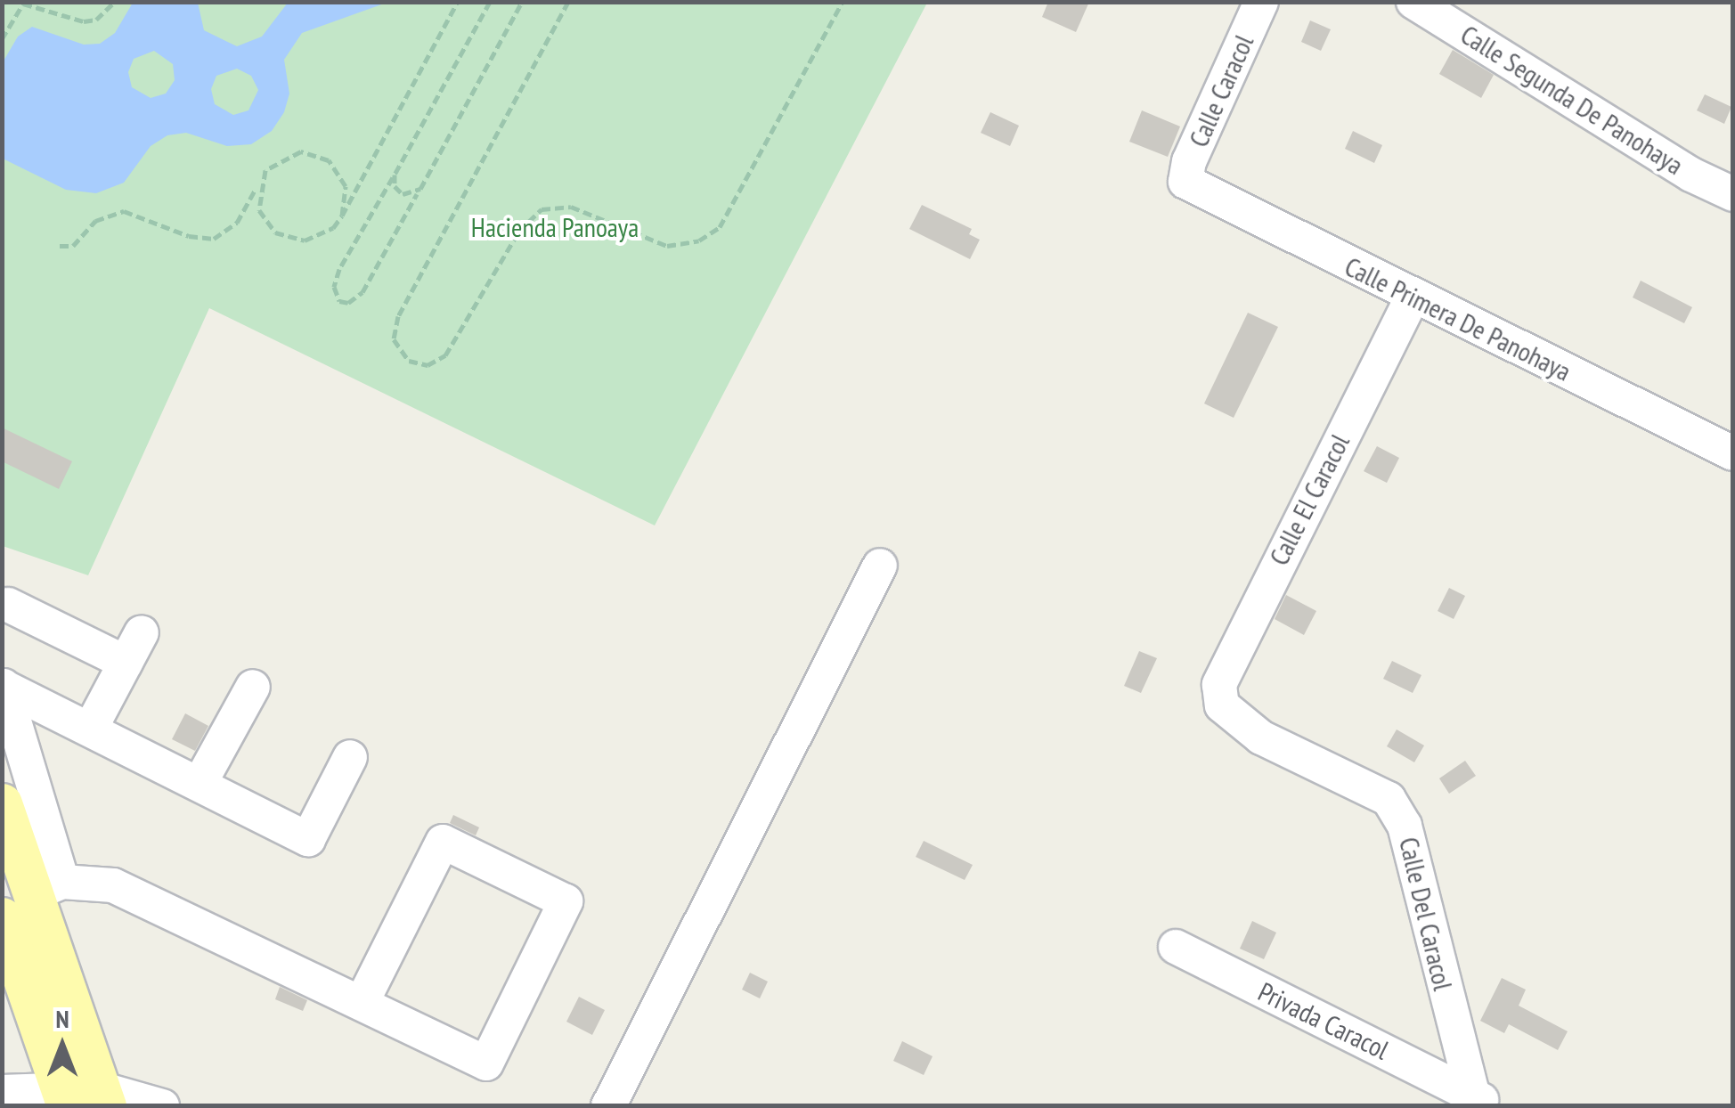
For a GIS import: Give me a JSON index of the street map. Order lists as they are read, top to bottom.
{
  "streets": {
    "street": [
      "Calle Caracol",
      "Calle Segunda De Panohaya",
      "Calle Primera De Panohaya",
      "Calle El Caracol",
      "Calle Del Caracol",
      "Privada Caracol"
    ]
  },
  "crossings": [
    ["Calle Caracol", "Calle Primera De Panohaya"],
    ["Calle Primera De Panohaya", "Calle El Caracol"],
    ["Calle El Caracol", "Calle Del Caracol"],
    ["Calle Del Caracol", "Privada Caracol"]
  ],
  "parks": ["Hacienda Panoaya"],
  "north": "top"
}
